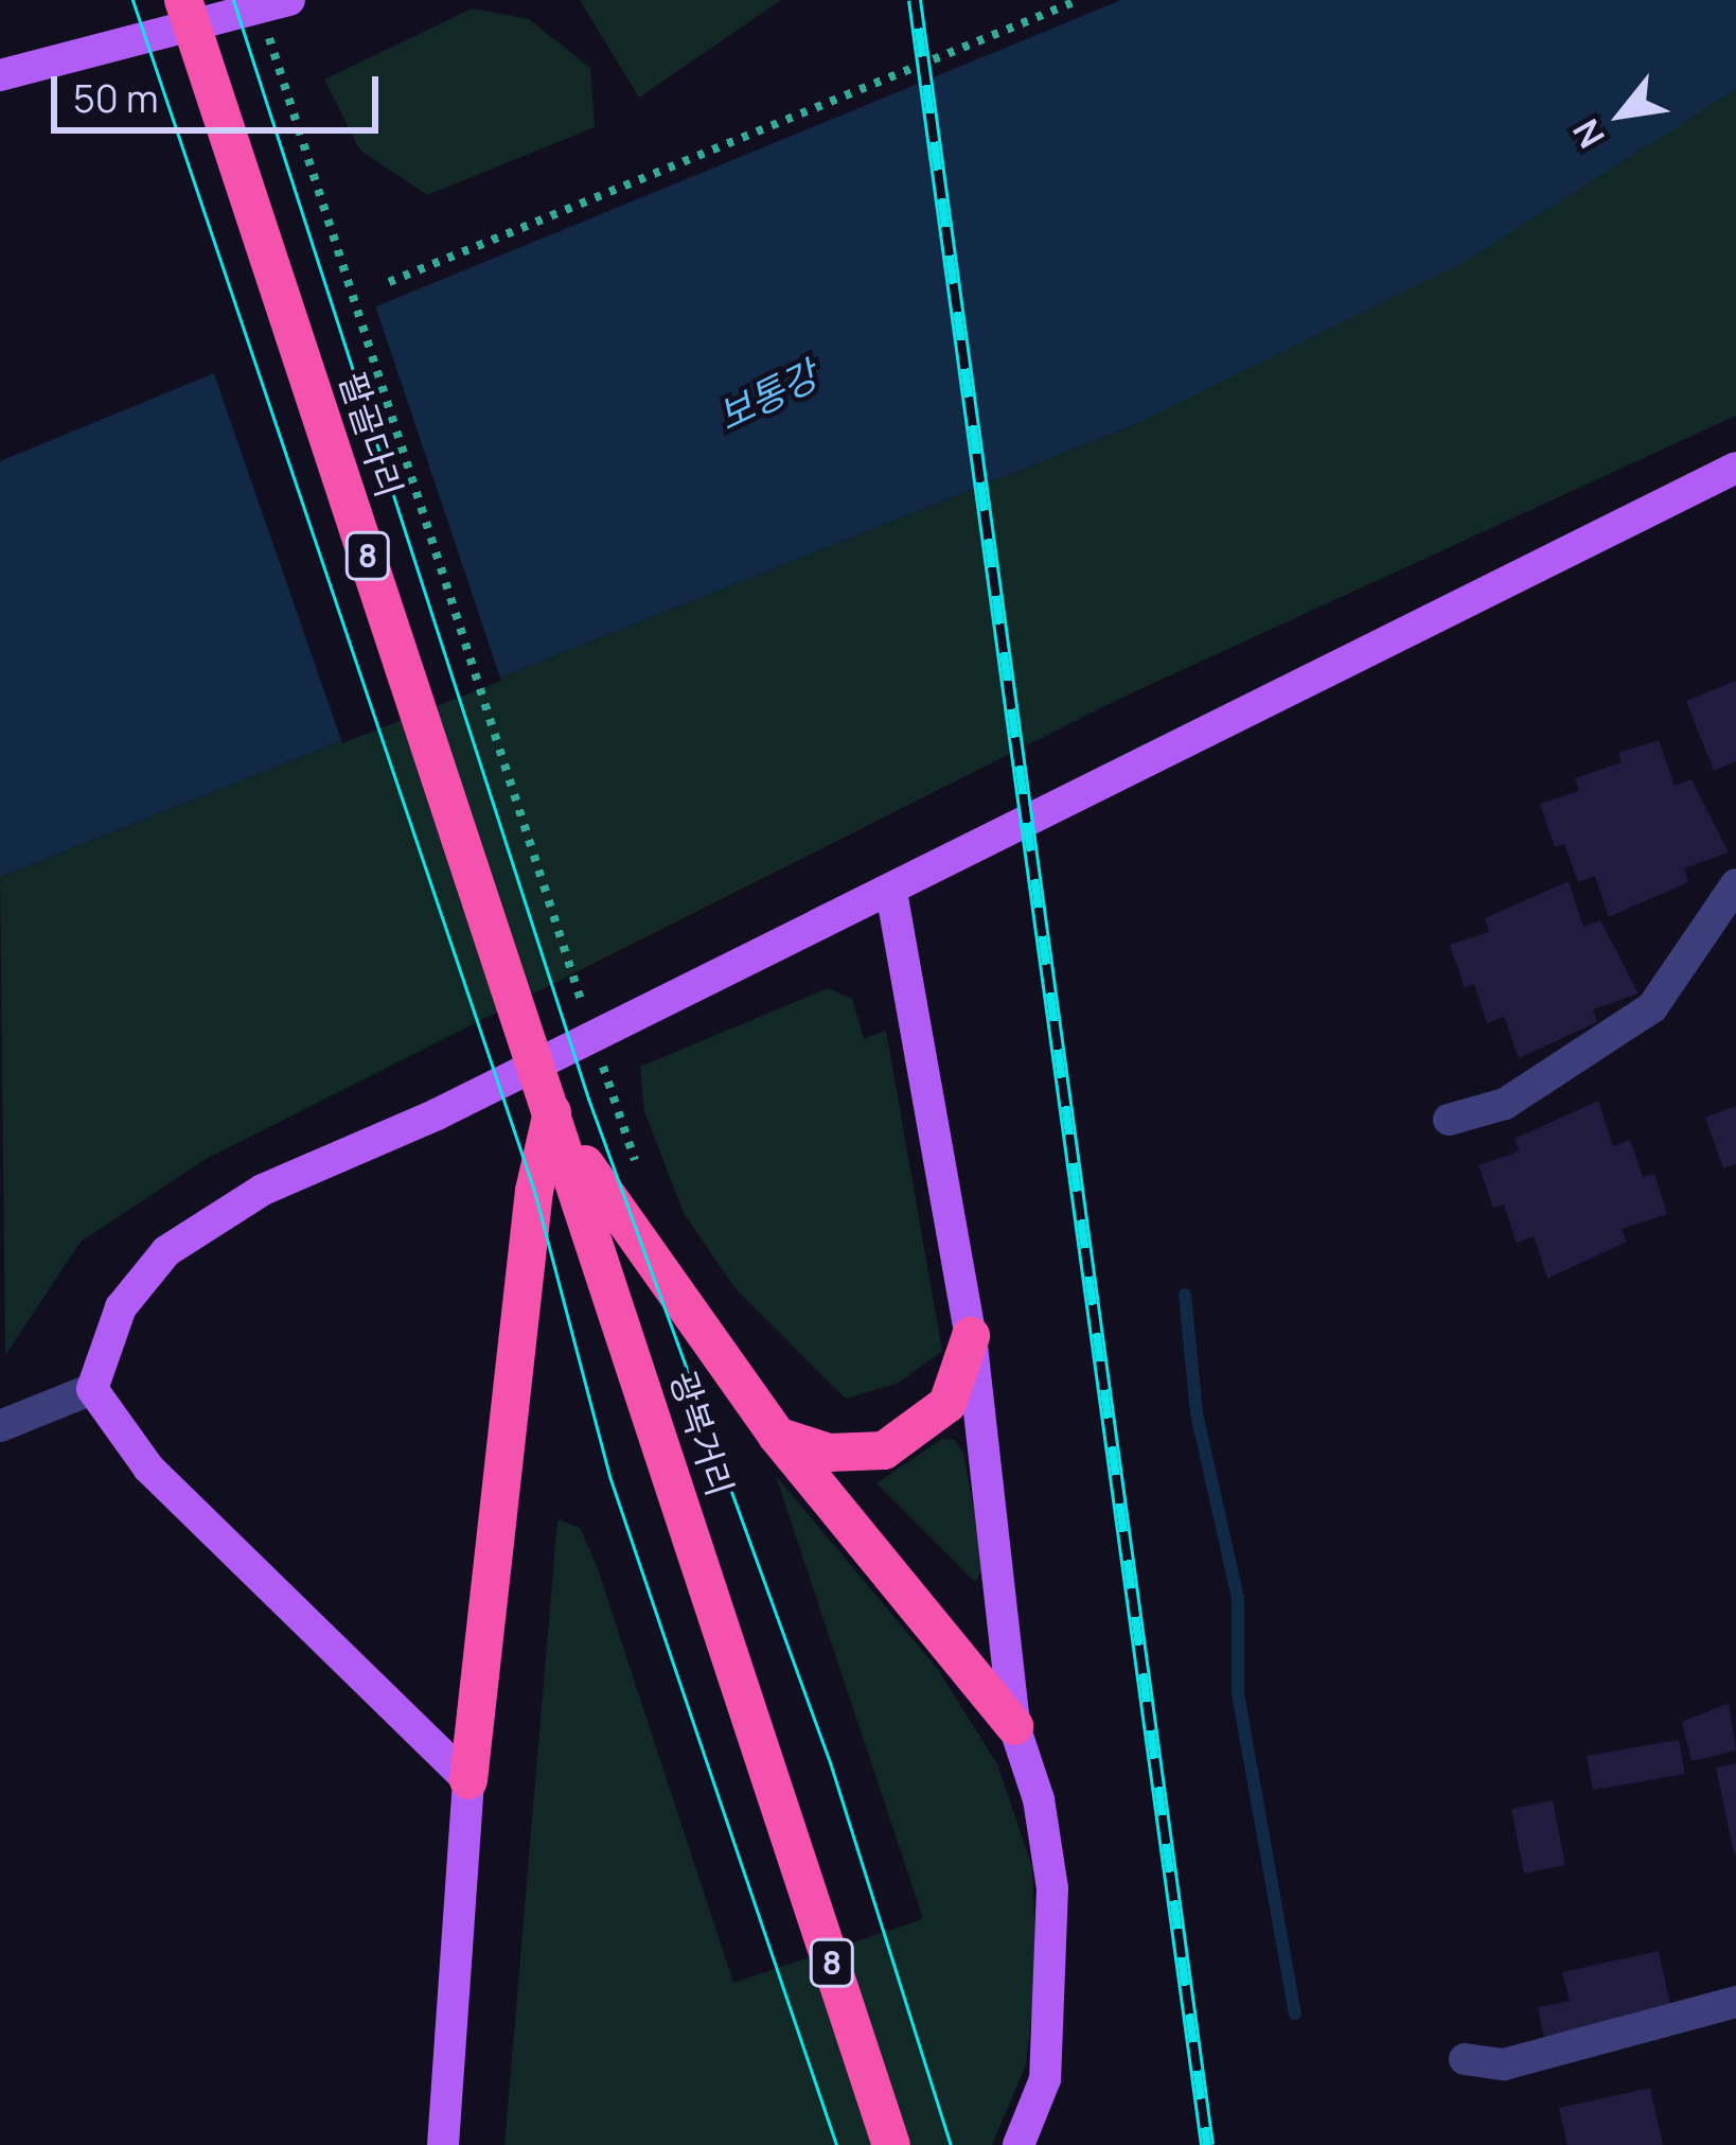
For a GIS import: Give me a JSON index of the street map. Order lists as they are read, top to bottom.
{
  "streets": {
    "highway": ["팔골다리", "8", "광복거리"]
  },
  "crossings": [
    ["팔골다리", "광복거리"]
  ],
  "water": ["보통강"],
  "scale_bar": "50 m",
  "north": "bottom left"
}
